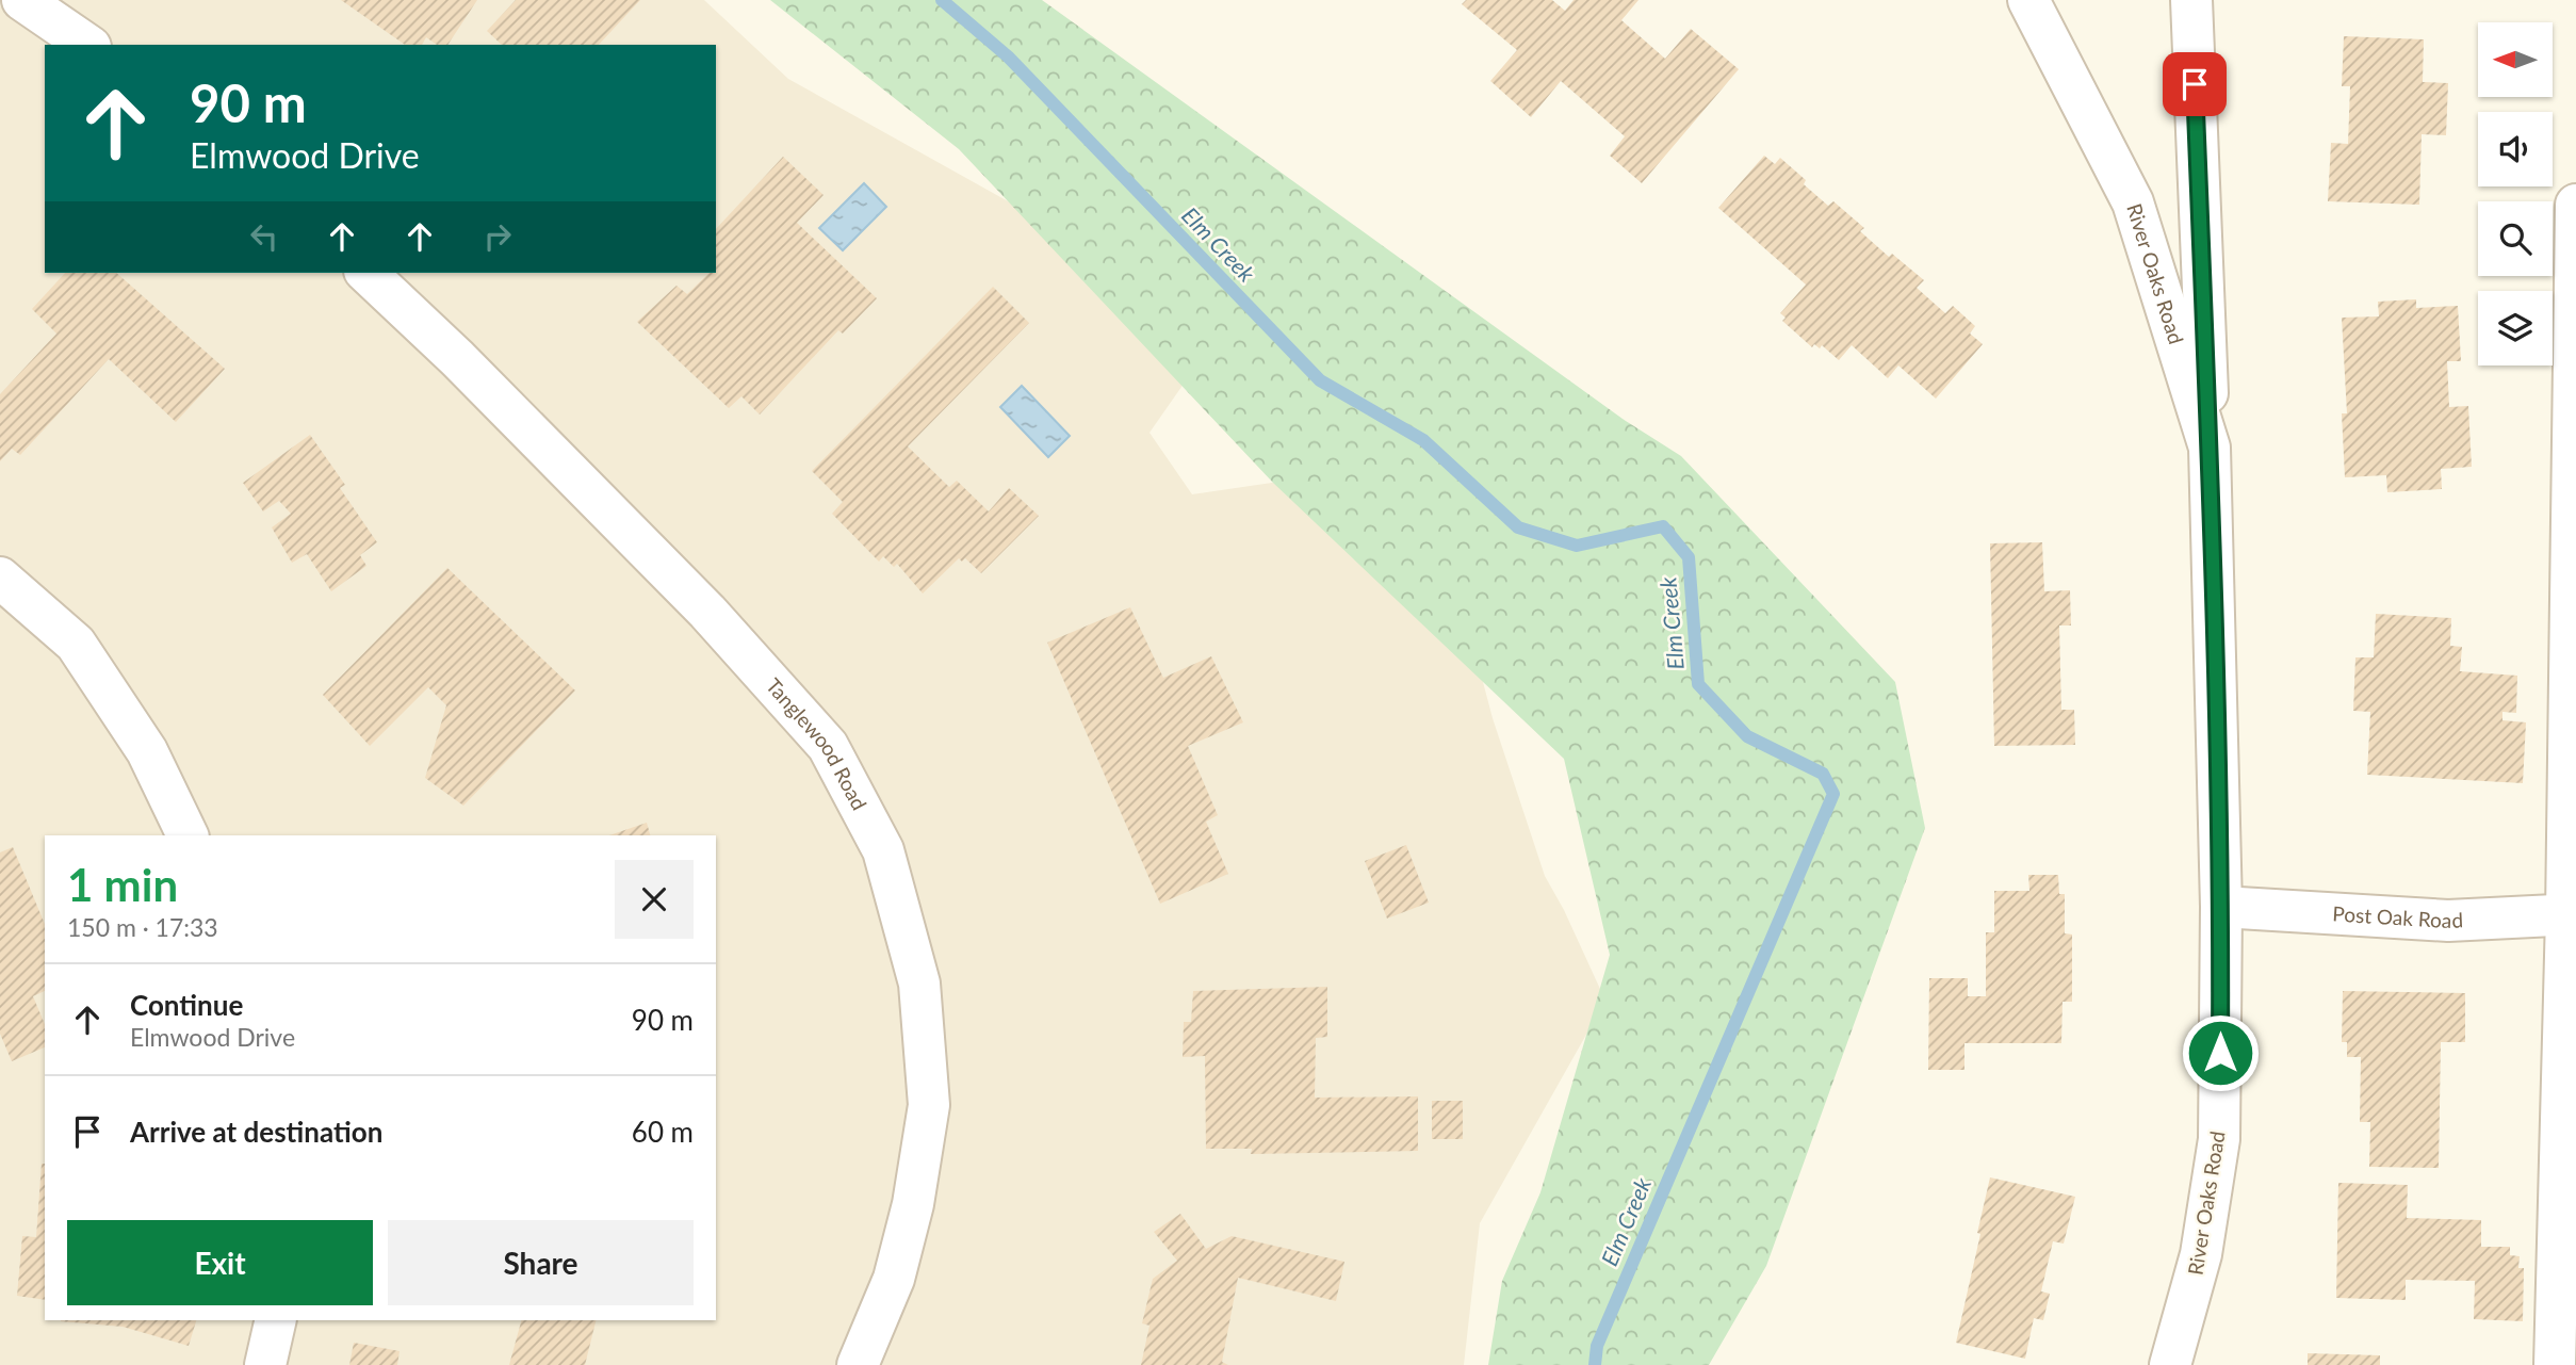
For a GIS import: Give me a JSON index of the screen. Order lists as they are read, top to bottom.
{
  "streets": {
    "street": ["River Oaks Road", "Tanglewood Road", "Post Oak Road"]
  },
  "crossings": [
    ["River Oaks Road", "Post Oak Road"]
  ],
  "water": ["Elm Creek"],
  "north": "left",
  "page": {
    "turn": ["90 m", "Elmwood Drive"],
    "heading": ["1 min", "150 m · 17:33"],
    "list": [
      {
        "name": "Continue",
        "note": "Elmwood Drive",
        "value": "90 m"
      },
      {
        "name": "Arrive at destination",
        "value": "60 m"
      }
    ],
    "buttons": ["Exit", "Share"]
  }
}
